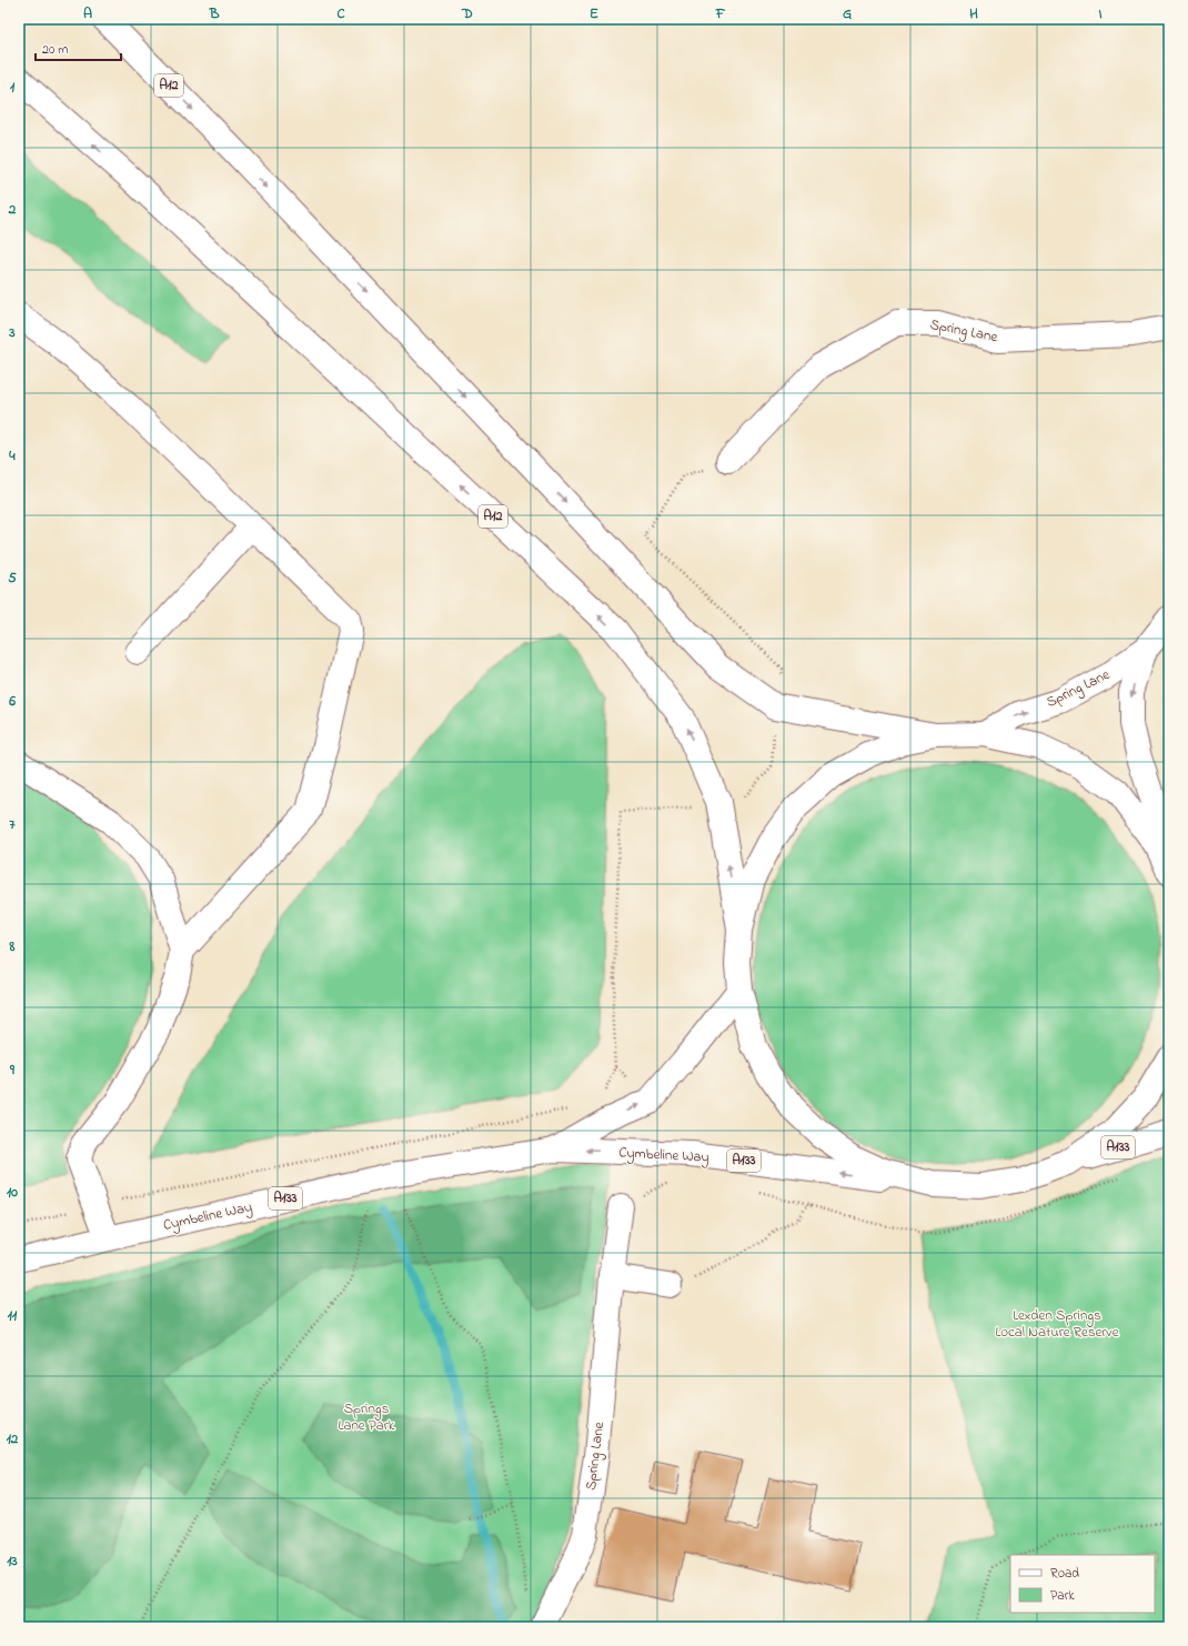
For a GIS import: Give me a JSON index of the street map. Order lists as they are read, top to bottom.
{
  "streets": {
    "main road": [
      "A12",
      "Spring Lane",
      "A133",
      "Cymbeline Way"
    ]
  },
  "parks": ["Lexden Springs Local Nature Reserve", "Springs Lane Park"],
  "legend": ["Road", "Park"],
  "scale_bar": "20 m",
  "grid": {
    "columns": [
      "A",
      "B",
      "C",
      "D",
      "E",
      "F",
      "G",
      "H",
      "I"
    ],
    "rows": [
      "1",
      "2",
      "3",
      "4",
      "5",
      "6",
      "7",
      "8",
      "9",
      "10",
      "11",
      "12",
      "13"
    ]
  }
}
